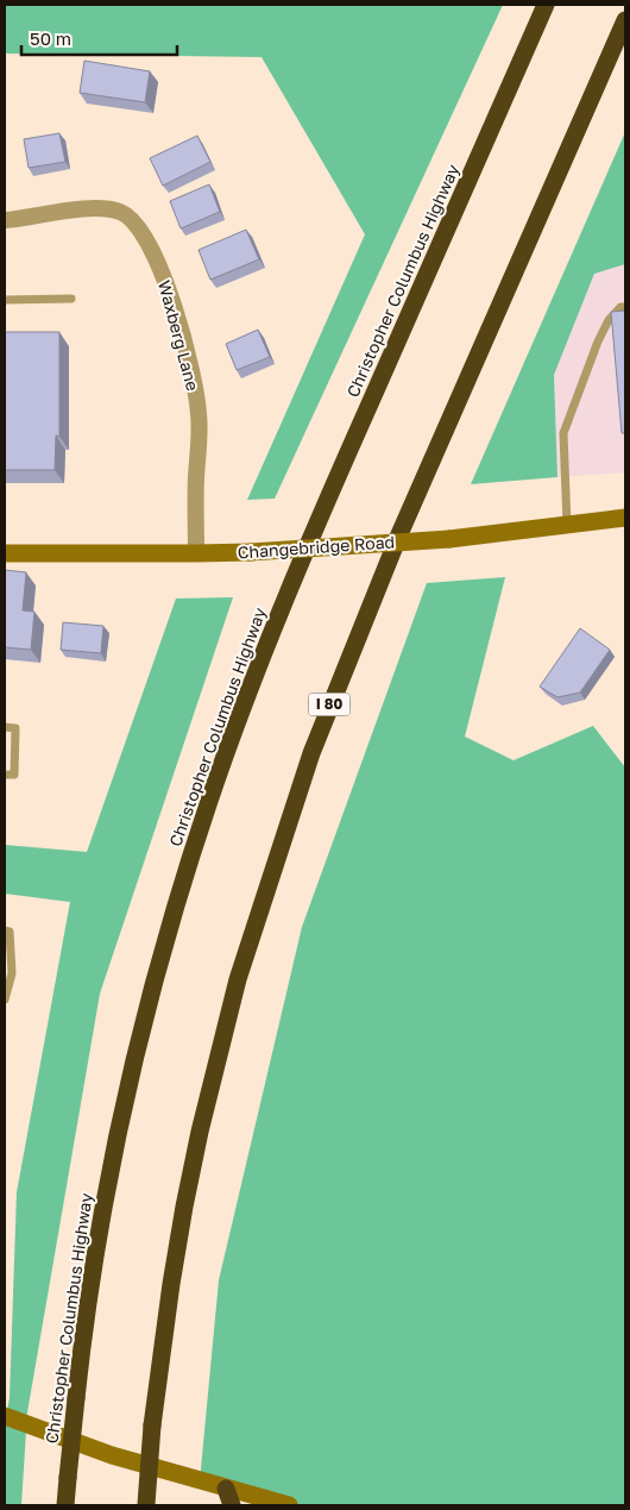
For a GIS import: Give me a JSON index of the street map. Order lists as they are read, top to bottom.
{
  "streets": {
    "highway": ["Christopher Columbus Highway", "I 80"],
    "main road": ["Changebridge Road"],
    "street": ["Waxberg Lane"]
  },
  "crossings": [
    ["Waxberg Lane", "Changebridge Road"]
  ],
  "scale_bar": "50 m"
}
